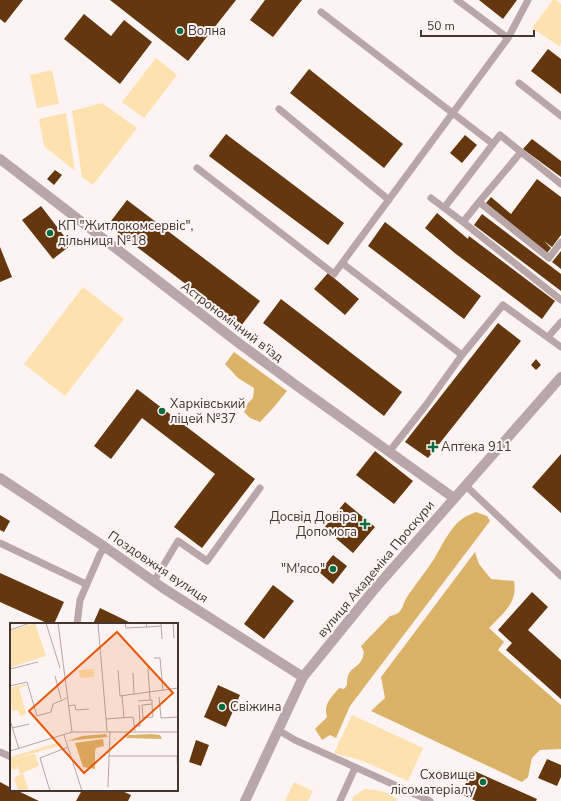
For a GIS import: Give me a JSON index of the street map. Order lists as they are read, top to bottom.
{
  "streets": {
    "street": ["Астрономічний в'їзд", "Поздовжня вулиця", "вулиця Академіка Проскури"]
  },
  "crossings": [
    ["Астрономічний в'їзд", "вулиця Академіка Проскури"],
    ["Поздовжня вулиця", "вулиця Академіка Проскури"]
  ],
  "places": {
    "other": [
      "Волна",
      "КП \"Житлокомсервіс\", дільниця №18",
      "Харківський ліцей №37",
      "\"М'ясо\"",
      "Свіжина",
      "Сховище лісоматеріалу"
    ],
    "health": ["Аптека 911", "Досвід Довіра Допомога"]
  },
  "scale_bar": "50 m"
}
